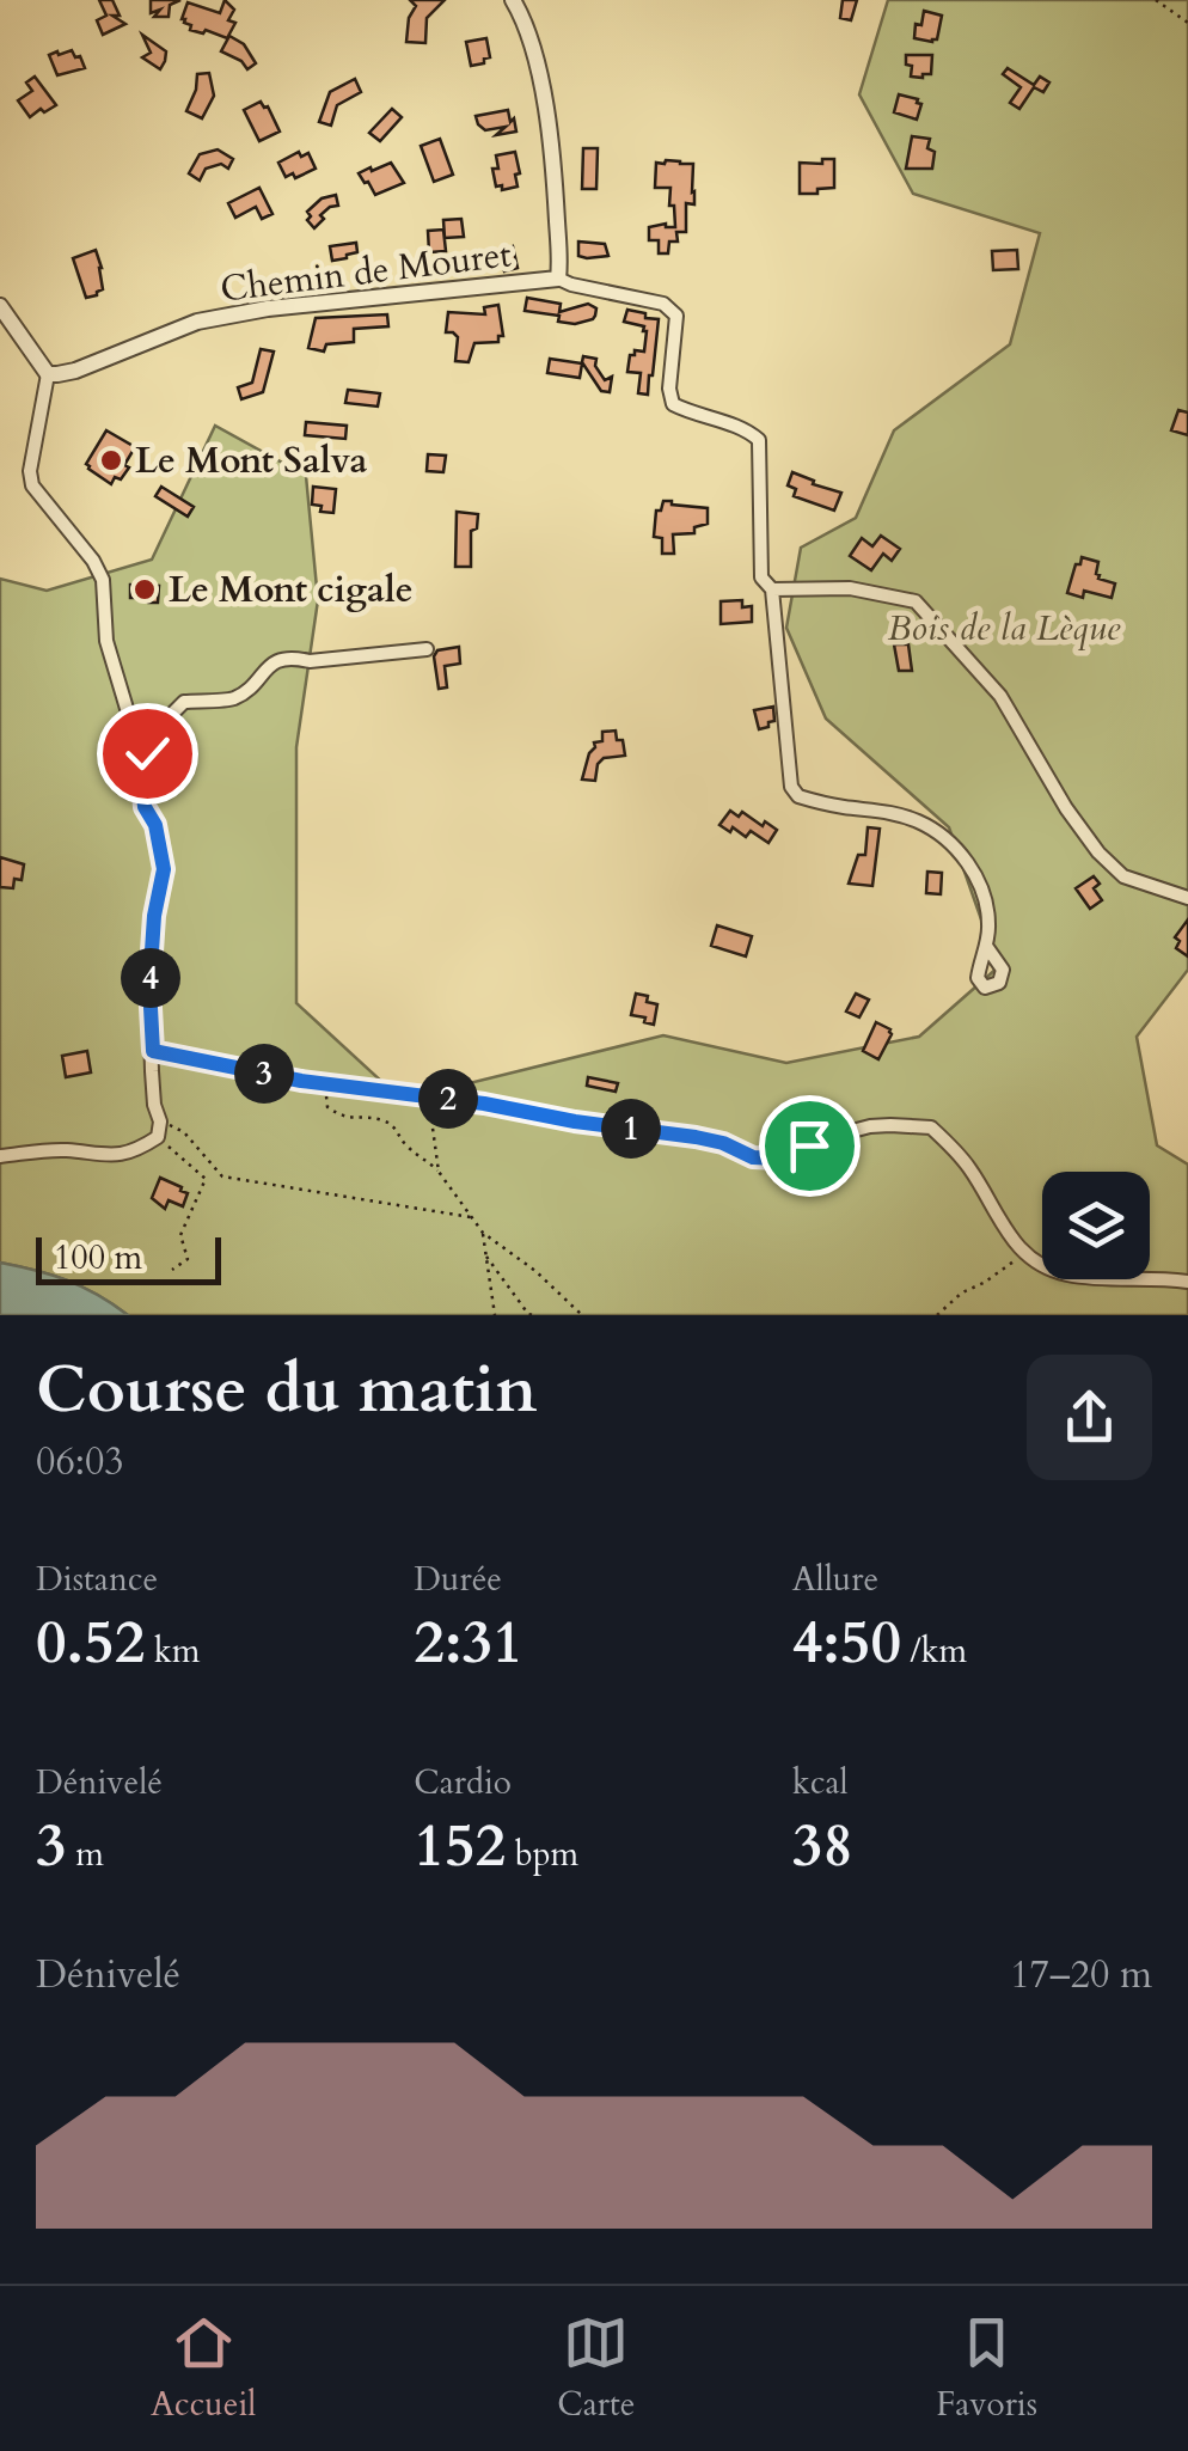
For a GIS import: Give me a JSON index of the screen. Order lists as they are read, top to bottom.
{
  "streets": {
    "street": ["Chemin de Mouret"]
  },
  "parks": ["Bois de la Lèque"],
  "places": ["Le Mont Salva", "Le Mont cigale"],
  "scale_bar": "100 m",
  "page": {
    "pins": [
      "4",
      "3",
      "2",
      "1"
    ],
    "scale": "100 m",
    "heading": ["Course du matin", "06:03"],
    "stats": [
      ["Distance", "0.52 km"],
      ["Durée", "2:31"],
      ["Allure", "4:50 /km"],
      ["Dénivelé", "3 m"],
      ["Cardio", "152 bpm"],
      ["kcal", "38"]
    ],
    "chart": ["Dénivelé", "17–20 m"],
    "tabs": ["Accueil", "Carte", "Favoris"]
  }
}
